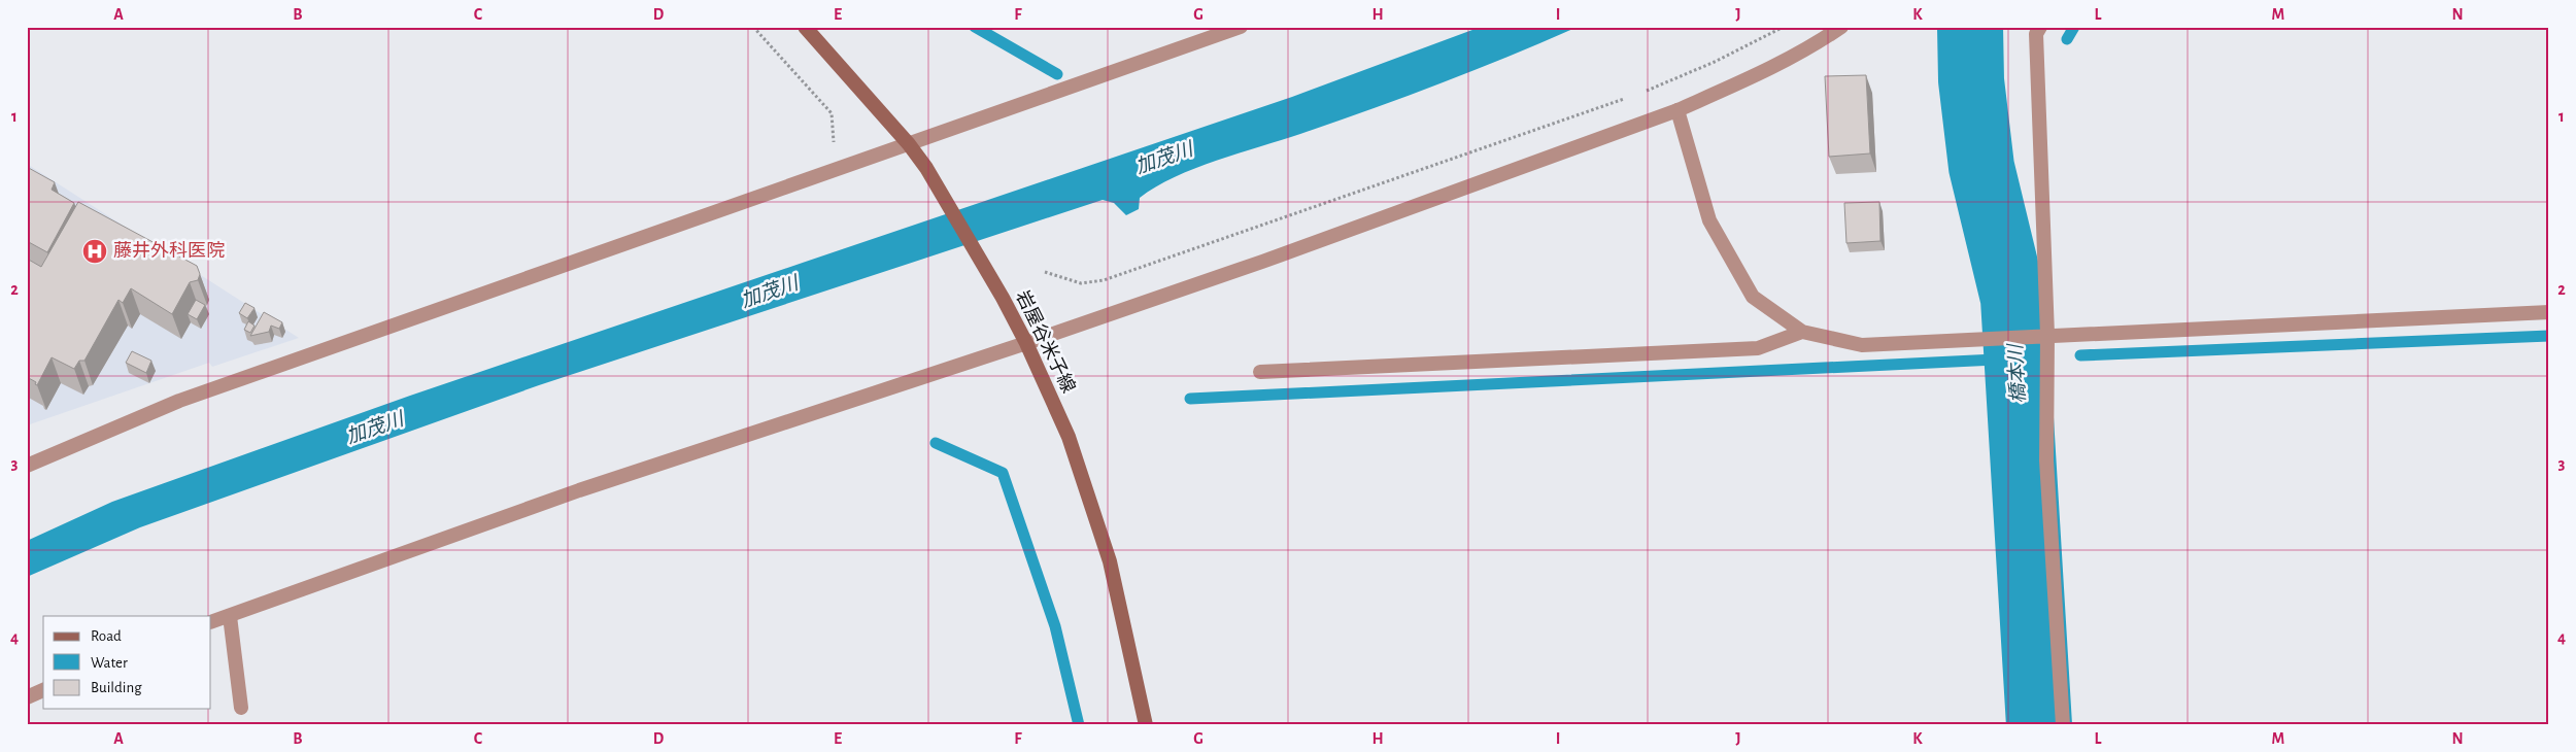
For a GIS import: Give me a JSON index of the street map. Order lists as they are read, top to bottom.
{
  "streets": {
    "main road": ["岩屋谷米子線"]
  },
  "water": ["加茂川", "橋本川"],
  "places": {
    "hospital": ["藤井外科医院"]
  },
  "legend": ["Road", "Water", "Building"],
  "grid": {
    "columns": [
      "A",
      "B",
      "C",
      "D",
      "E",
      "F",
      "G",
      "H",
      "I",
      "J",
      "K",
      "L",
      "M",
      "N"
    ],
    "rows": [
      "1",
      "2",
      "3",
      "4"
    ]
  }
}
